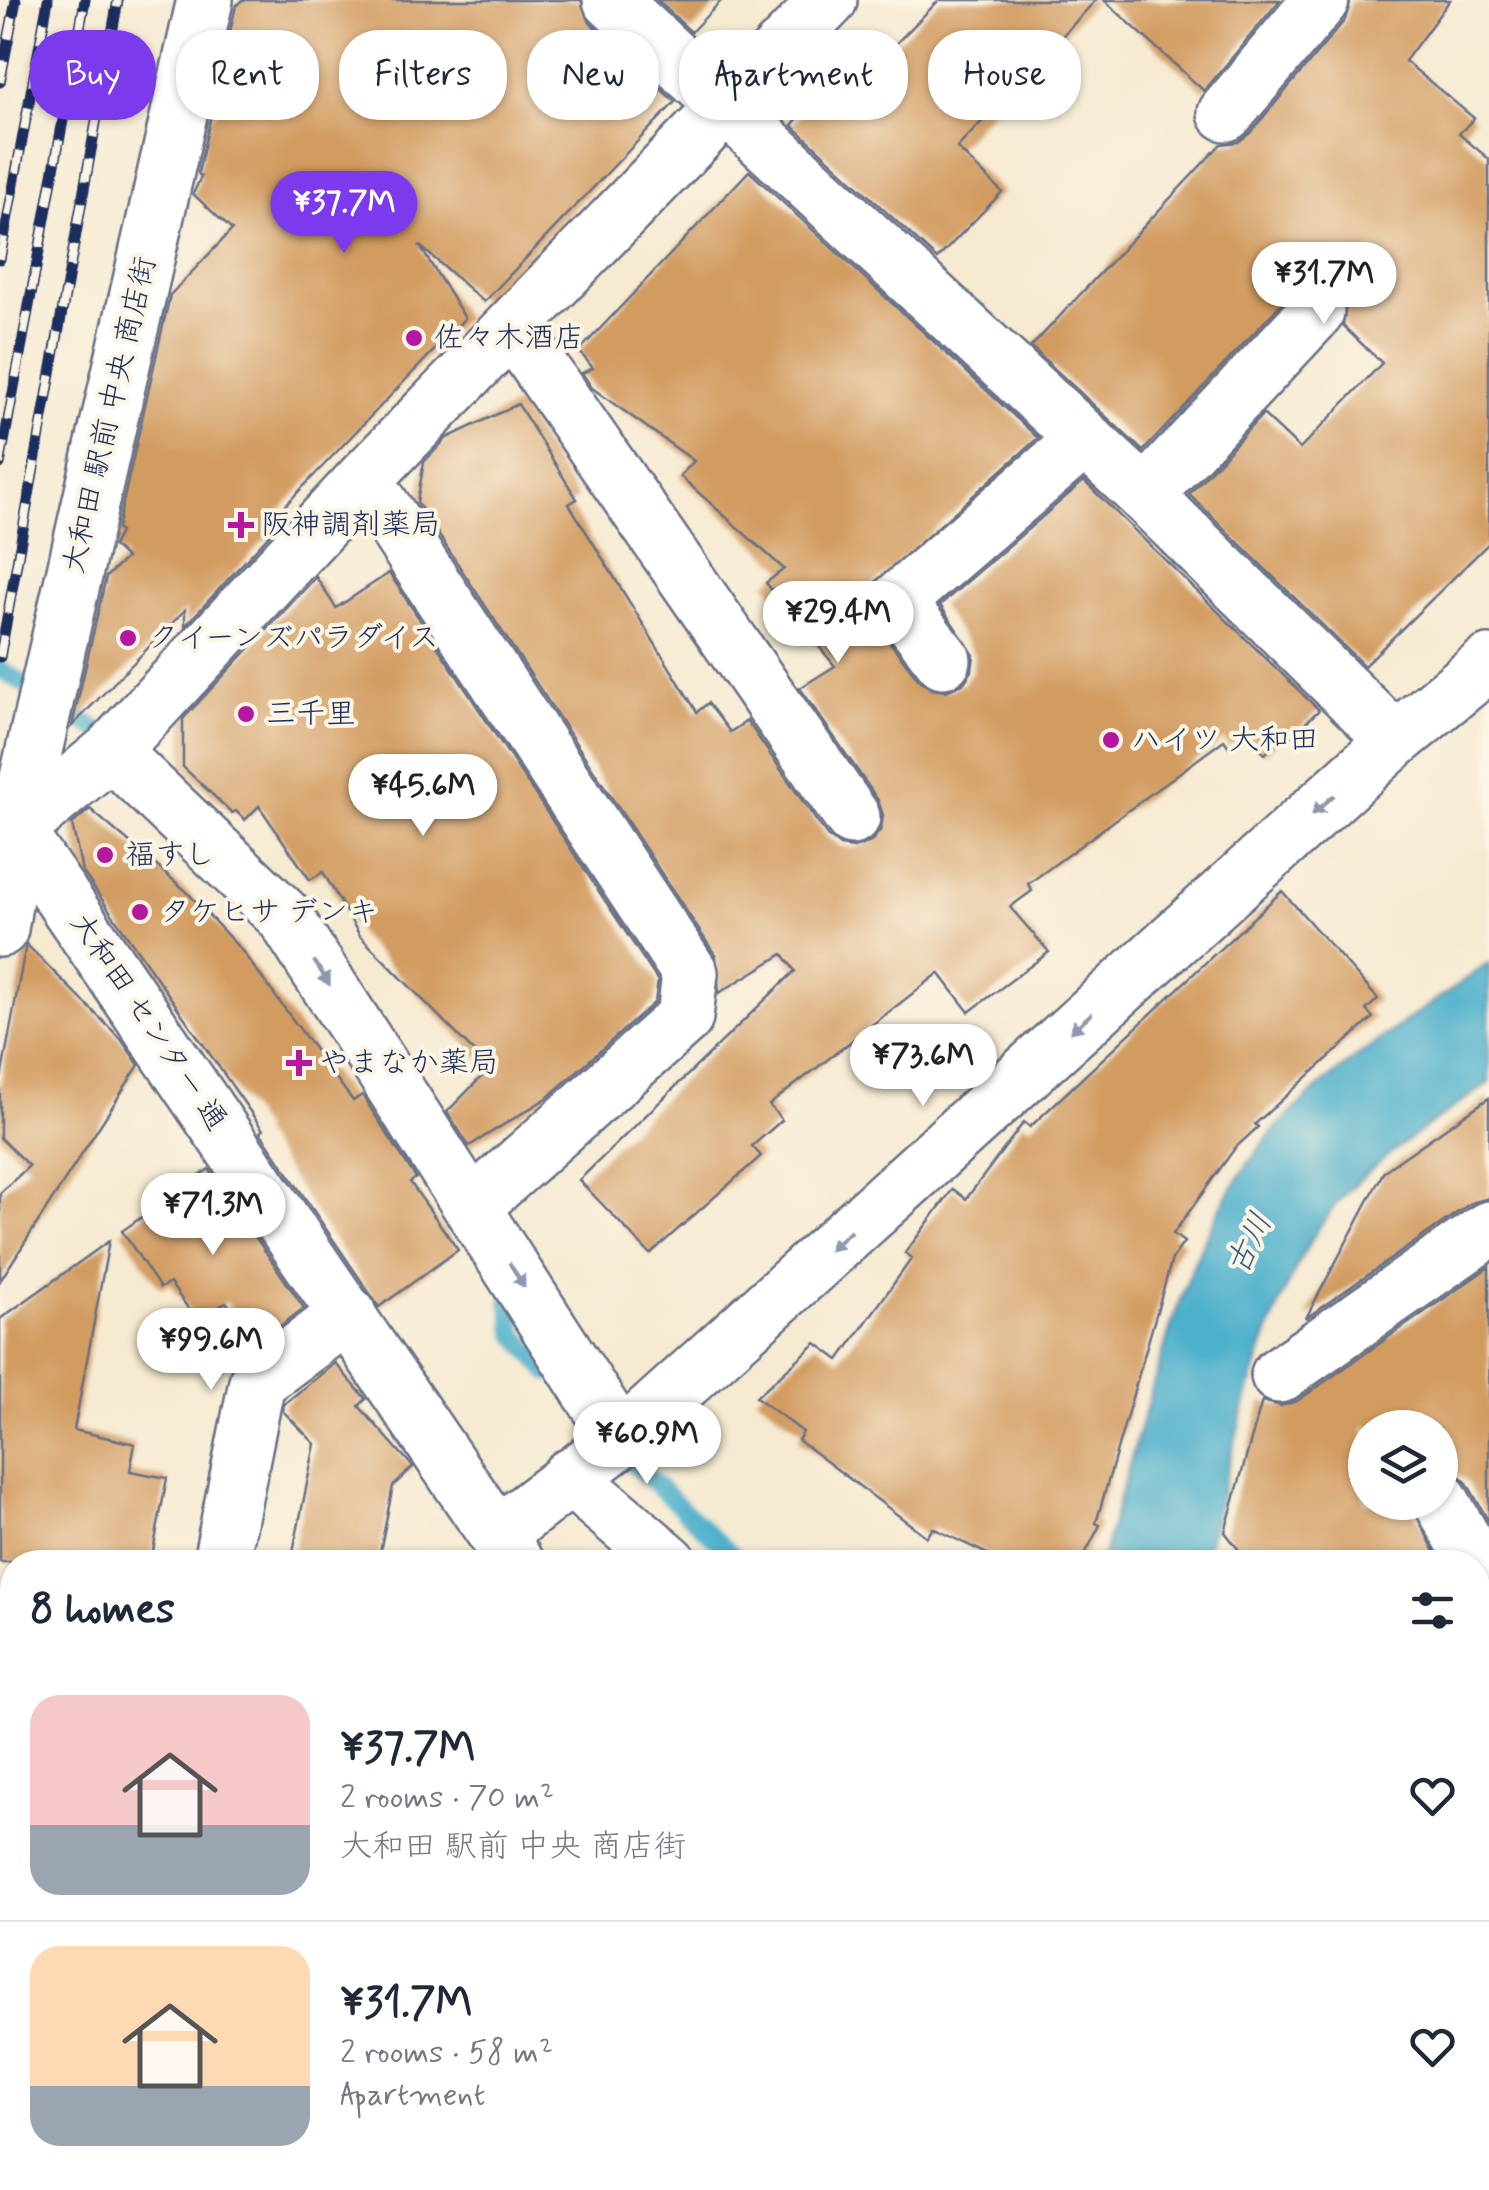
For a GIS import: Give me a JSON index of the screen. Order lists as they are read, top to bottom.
{
  "streets": {
    "street": ["大和田 駅前 中央 商店街", "大和田 センター 通"]
  },
  "crossings": [
    ["大和田 駅前 中央 商店街", "大和田 センター 通"]
  ],
  "water": ["古川"],
  "places": {
    "other": [
      "佐々木酒店",
      "クイーンズパラダイス",
      "三千里",
      "ハイツ 大和田",
      "福すし",
      "タケヒサ デンキ"
    ],
    "health": ["阪神調剤薬局", "やまなか薬局"]
  },
  "page": {
    "chip": [
      "Buy",
      "Rent",
      "Filters",
      "New",
      "Apartment",
      "House"
    ],
    "price": [
      "¥37.7M",
      "¥31.7M",
      "¥29.4M",
      "¥45.6M",
      "¥73.6M",
      "¥71.3M",
      "¥99.6M",
      "¥60.9M"
    ],
    "heading": "8 homes",
    "list": [
      {
        "name": "¥37.7M",
        "note": "2 rooms · 70 m² · 大和田 駅前 中央 商店街"
      },
      {
        "name": "¥31.7M",
        "note": "2 rooms · 58 m² · Apartment"
      }
    ]
  }
}
